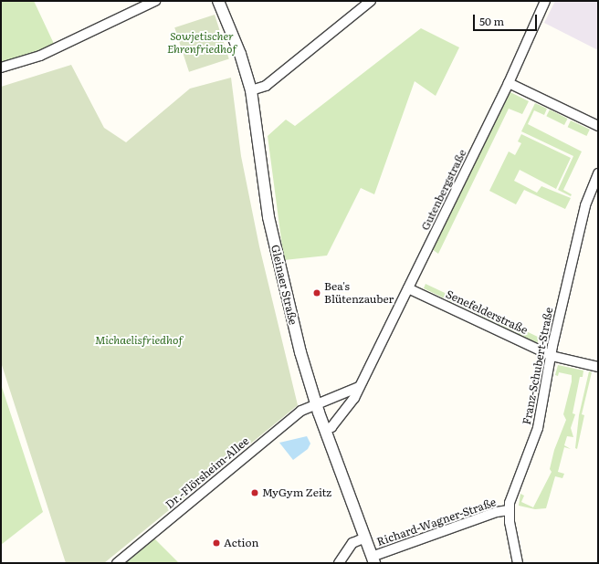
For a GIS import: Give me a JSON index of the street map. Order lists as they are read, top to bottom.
{
  "streets": {
    "street": [
      "Gutenbergstraße",
      "Gleinaer Straße",
      "Senefelderstraße",
      "Franz-Schubert-Straße",
      "Dr.-Flörsheim-Allee",
      "Richard-Wagner-Straße"
    ]
  },
  "crossings": [
    ["Gutenbergstraße", "Gleinaer Straße"],
    ["Gutenbergstraße", "Senefelderstraße"],
    ["Gleinaer Straße", "Dr.-Flörsheim-Allee"],
    ["Gleinaer Straße", "Richard-Wagner-Straße"],
    ["Senefelderstraße", "Franz-Schubert-Straße"],
    ["Franz-Schubert-Straße", "Richard-Wagner-Straße"]
  ],
  "parks": ["Sowjetischer Ehrenfriedhof", "Michaelisfriedhof"],
  "places": ["Bea's Blütenzauber", "MyGym Zeitz", "Action"],
  "scale_bar": "50 m"
}
